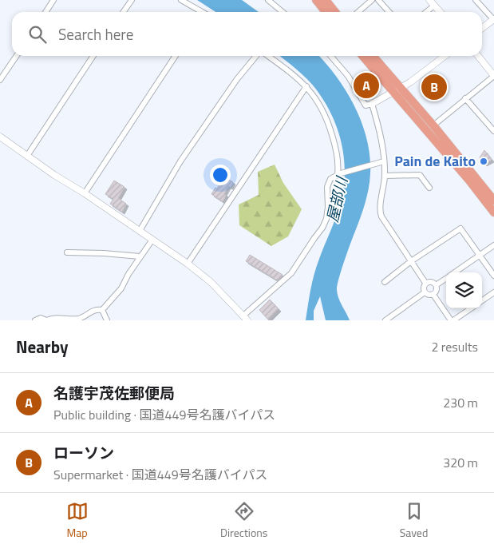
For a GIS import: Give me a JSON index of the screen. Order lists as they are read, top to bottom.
{
  "water": ["屋部川"],
  "places": ["Pain de Kaito"],
  "page": {
    "search": "Search here",
    "pins": ["A", "B"],
    "heading": ["Nearby", "2 results"],
    "list": [
      {
        "mark": "A",
        "name": "名護宇茂佐郵便局",
        "note": "Public building · 国道449号名護バイパス",
        "value": "230 m"
      },
      {
        "mark": "B",
        "name": "ローソン",
        "note": "Supermarket · 国道449号名護バイパス",
        "value": "320 m"
      }
    ],
    "nav": ["Map", "Directions", "Saved"]
  }
}
